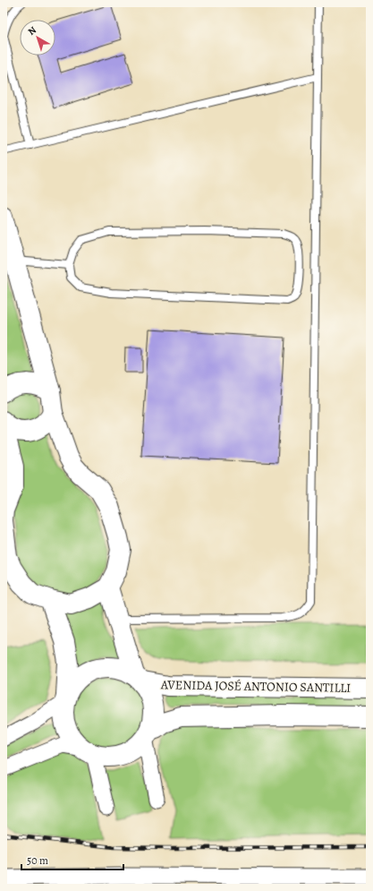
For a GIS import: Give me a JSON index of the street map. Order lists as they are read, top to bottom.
{
  "streets": {
    "street": ["AVENIDA JOSÉ ANTONIO SANTILLI"]
  },
  "scale_bar": "50 m",
  "north": "top left"
}
